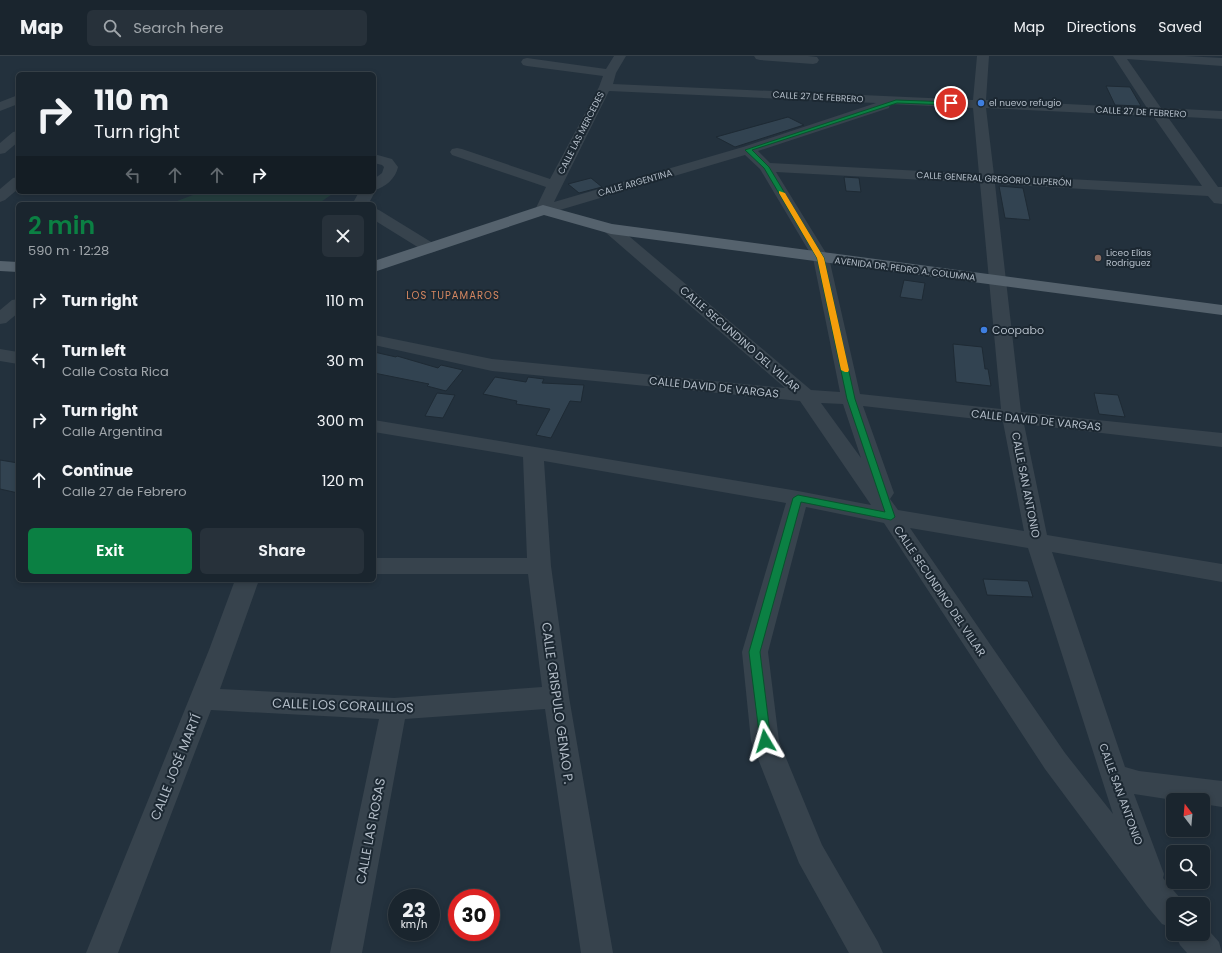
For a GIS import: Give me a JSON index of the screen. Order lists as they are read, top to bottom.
{
  "streets": {
    "main road": ["CALLE ARGENTINA", "AVENIDA DR. PEDRO A. COLUMNA"],
    "street": [
      "CALLE 27 DE FEBRERO",
      "CALLE LAS MERCEDES",
      "CALLE GENERAL GREGORIO LUPERÓN",
      "CALLE SECUNDINO DEL VILLAR",
      "CALLE DAVID DE VARGAS",
      "CALLE SAN ANTONIO",
      "CALLE CRISPULO GENAO P.",
      "CALLE LOS CORALILLOS",
      "CALLE JOSÉ MARTÍ",
      "CALLE LAS ROSAS"
    ]
  },
  "crossings": [
    ["CALLE 27 DE FEBRERO", "CALLE LAS MERCEDES"],
    ["CALLE 27 DE FEBRERO", "CALLE ARGENTINA"],
    ["CALLE 27 DE FEBRERO", "CALLE SAN ANTONIO"],
    ["CALLE LAS MERCEDES", "CALLE ARGENTINA"],
    ["CALLE LAS MERCEDES", "AVENIDA DR. PEDRO A. COLUMNA"],
    ["CALLE GENERAL GREGORIO LUPERÓN", "CALLE SAN ANTONIO"],
    ["CALLE ARGENTINA", "AVENIDA DR. PEDRO A. COLUMNA"],
    ["AVENIDA DR. PEDRO A. COLUMNA", "CALLE SECUNDINO DEL VILLAR"],
    ["AVENIDA DR. PEDRO A. COLUMNA", "CALLE SAN ANTONIO"],
    ["CALLE SECUNDINO DEL VILLAR", "CALLE DAVID DE VARGAS"],
    ["CALLE SECUNDINO DEL VILLAR", "CALLE SAN ANTONIO"],
    ["CALLE DAVID DE VARGAS", "CALLE SAN ANTONIO"],
    ["CALLE CRISPULO GENAO P.", "CALLE LOS CORALILLOS"],
    ["CALLE LOS CORALILLOS", "CALLE JOSÉ MARTÍ"],
    ["CALLE LOS CORALILLOS", "CALLE LAS ROSAS"]
  ],
  "districts": ["LOS TUPAMAROS"],
  "places": ["el nuevo refugio", "Liceo Elías Rodriguez", "Coopabo"],
  "north": "top",
  "page": {
    "header": "Map",
    "search": "Search here",
    "nav": ["Map", "Directions", "Saved"],
    "turn": ["110 m", "Turn right"],
    "heading": ["2 min", "590 m · 12:28"],
    "list": [
      {
        "name": "Turn right",
        "value": "110 m"
      },
      {
        "name": "Turn left",
        "note": "Calle Costa Rica",
        "value": "30 m"
      },
      {
        "name": "Turn right",
        "note": "Calle Argentina",
        "value": "300 m"
      },
      {
        "name": "Continue",
        "note": "Calle 27 de Febrero",
        "value": "120 m"
      }
    ],
    "buttons": ["Exit", "Share"],
    "speed": "23 km/h",
    "limit": "30"
  }
}
